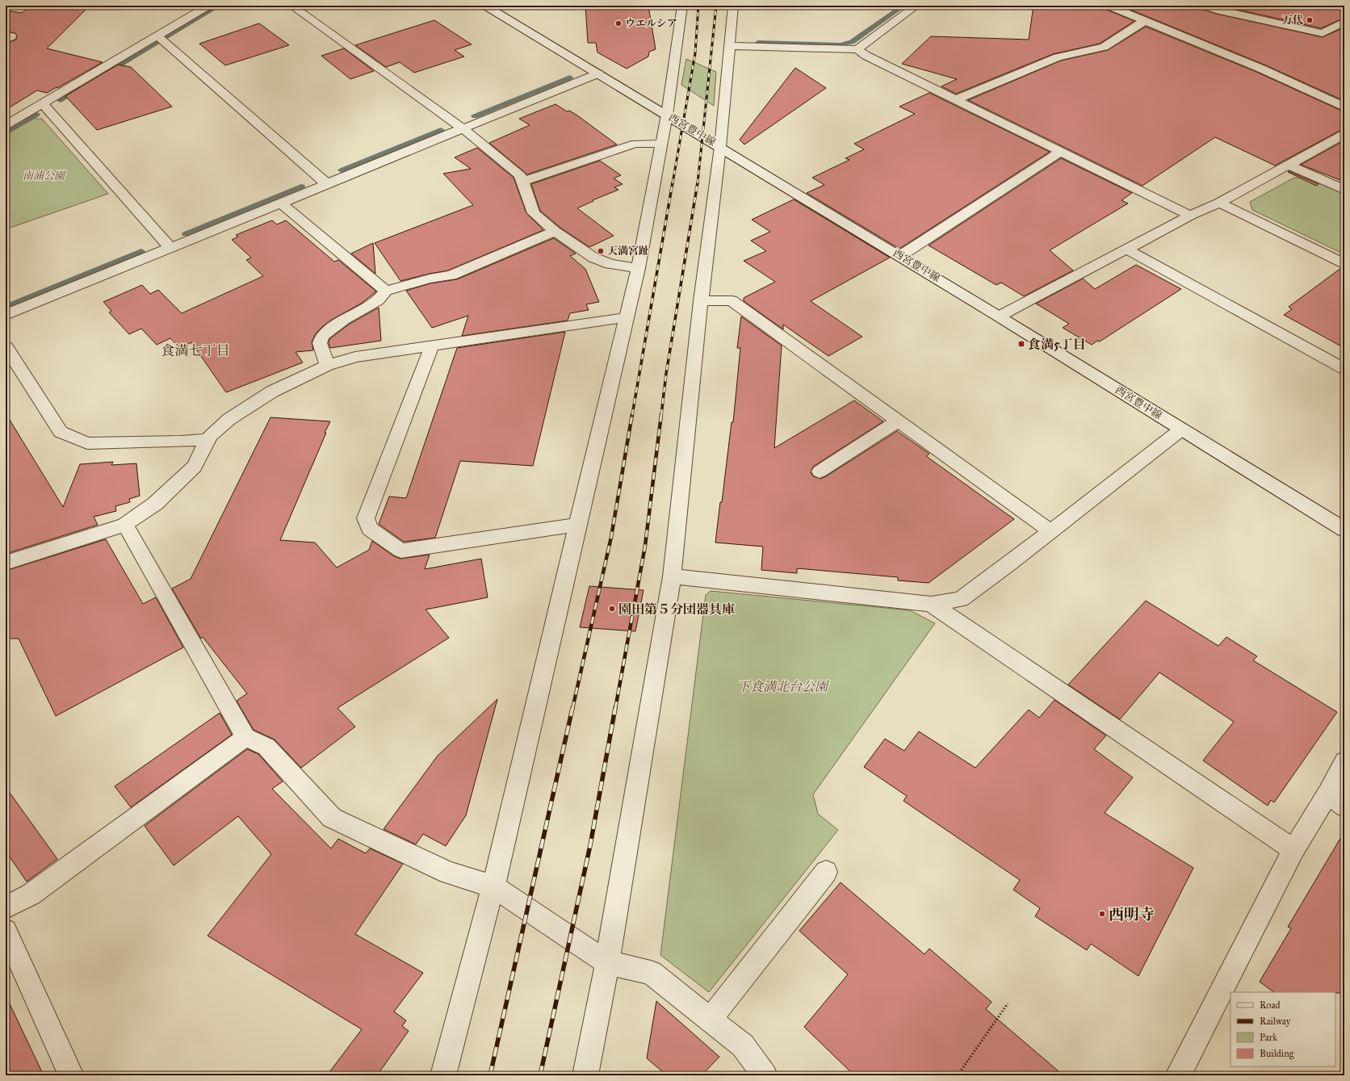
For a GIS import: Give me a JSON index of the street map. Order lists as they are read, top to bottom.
{
  "streets": {
    "street": ["西宮豊中線"]
  },
  "districts": ["食満七丁目"],
  "parks": ["南浦公園", "下食満北台公園"],
  "places": {
    "other": [
      "万代",
      "ウエルシア",
      "天満宮趾",
      "園田第５分団器具庫",
      "西明寺"
    ],
    "transit": ["食満5丁目"]
  },
  "legend": [
    "Road",
    "Railway",
    "Park",
    "Building"
  ]
}
